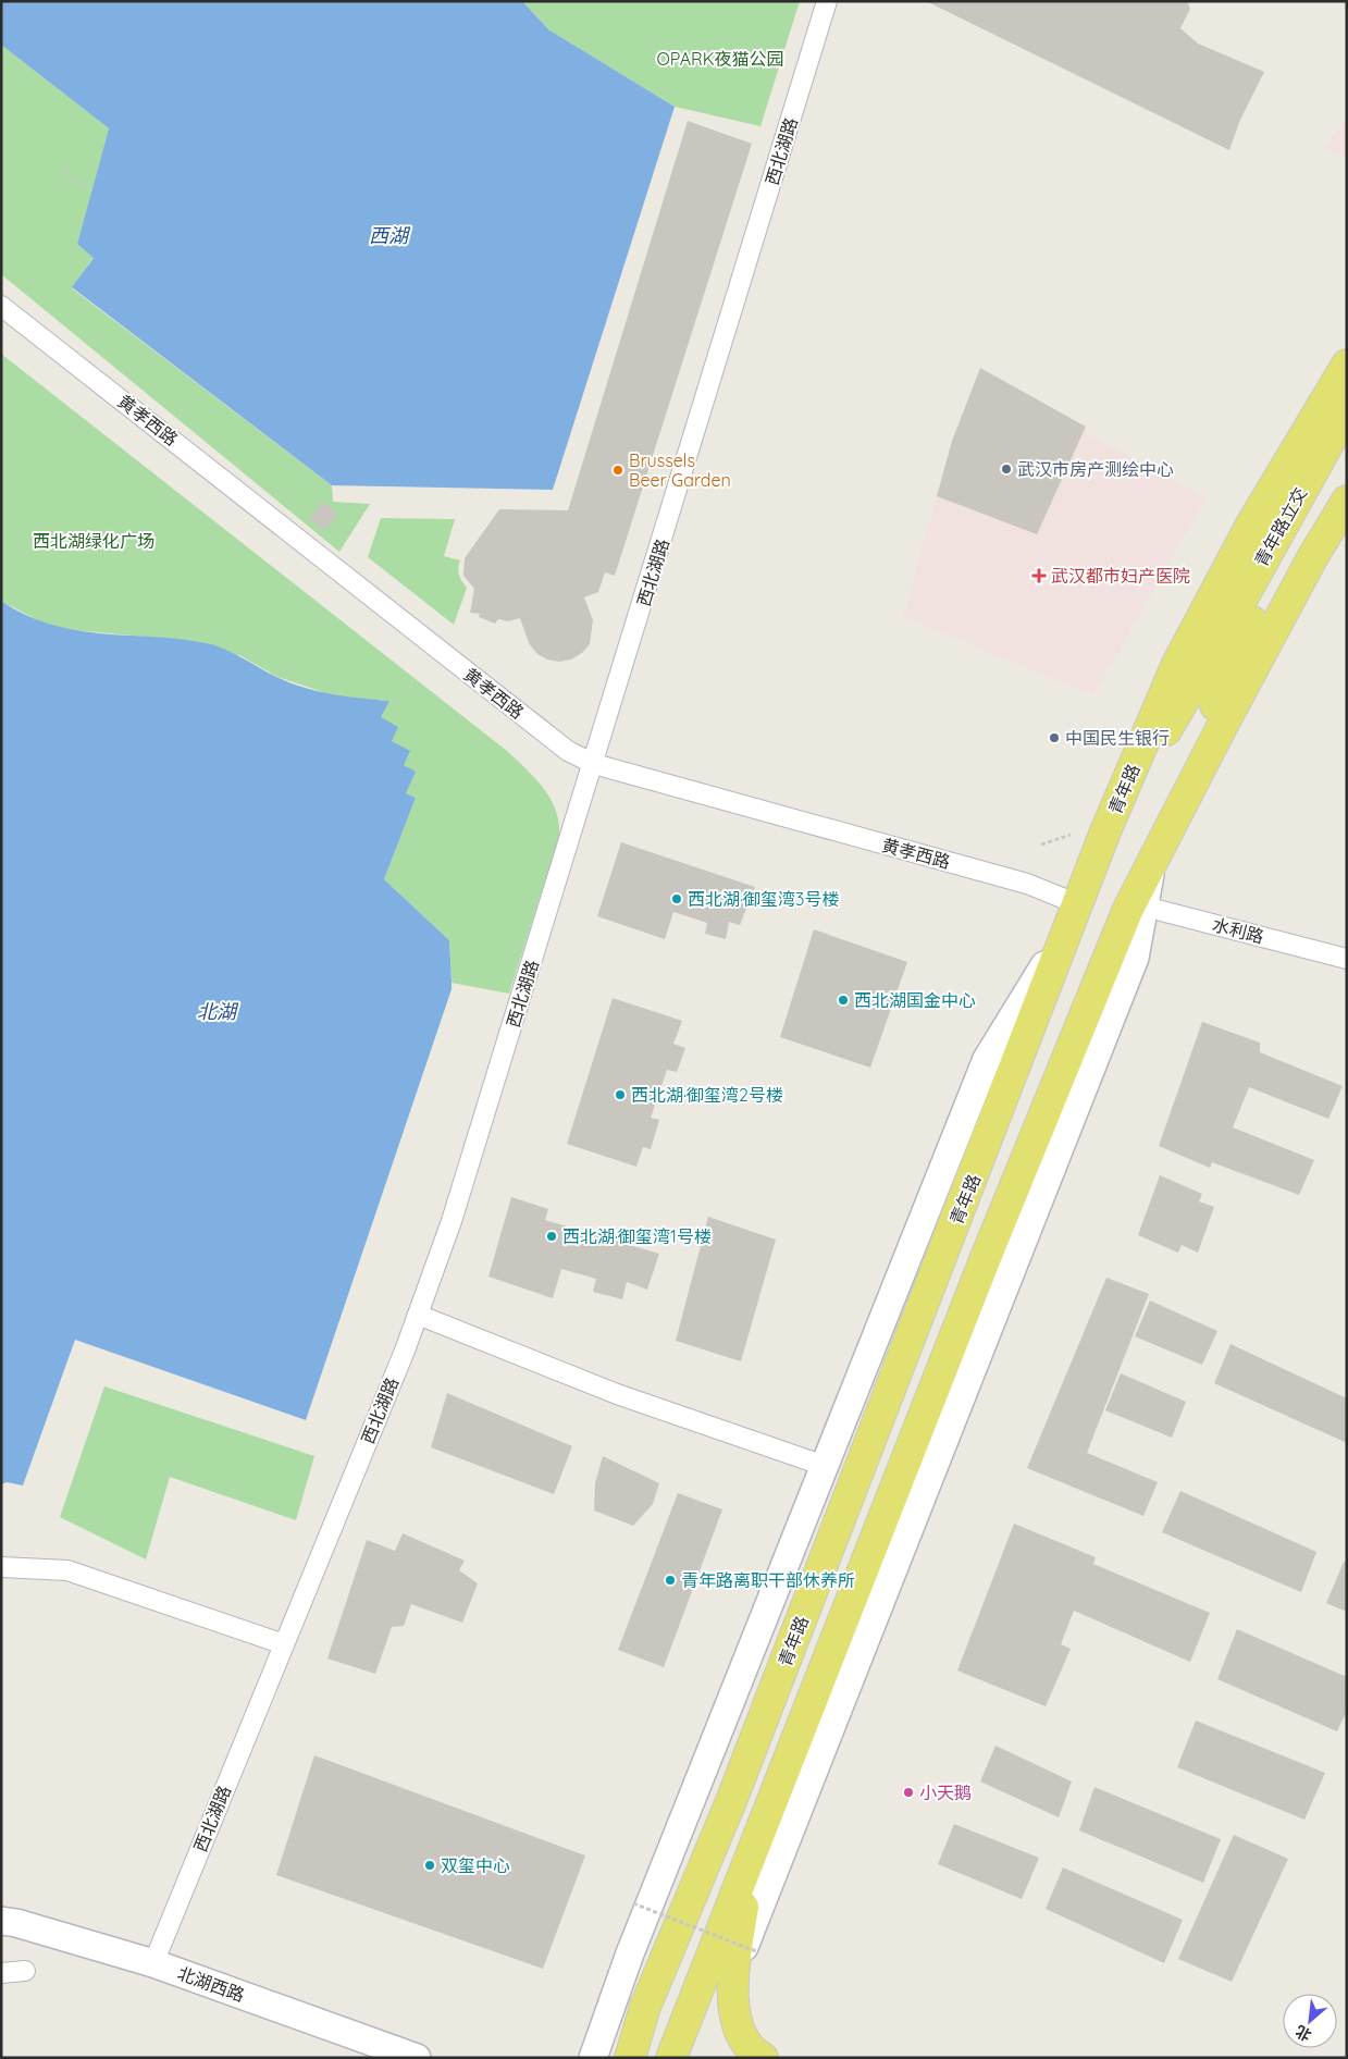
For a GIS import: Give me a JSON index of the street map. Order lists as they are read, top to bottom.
{
  "streets": {
    "main road": ["青年路立交", "青年路", "北湖西路"],
    "street": ["西北湖路", "黄孝西路", "水利路"]
  },
  "crossings": [
    ["西北湖路", "黄孝西路"],
    ["西北湖路", "北湖西路"],
    ["黄孝西路", "青年路"]
  ],
  "water": ["西湖", "北湖"],
  "parks": ["OPARK夜猫公园", "西北湖绿化广场"],
  "places": {
    "other": [
      "武汉市房产测绘中心",
      "Brussels Beer Garden",
      "中国民生银行",
      "西北湖·御玺湾3号楼",
      "西北湖国金中心",
      "西北湖·御玺湾2号楼",
      "西北湖·御玺湾1号楼",
      "青年路离职干部休养所",
      "小天鹅",
      "双玺中心"
    ],
    "health": ["武汉都市妇产医院"]
  },
  "north": "bottom left"
}
